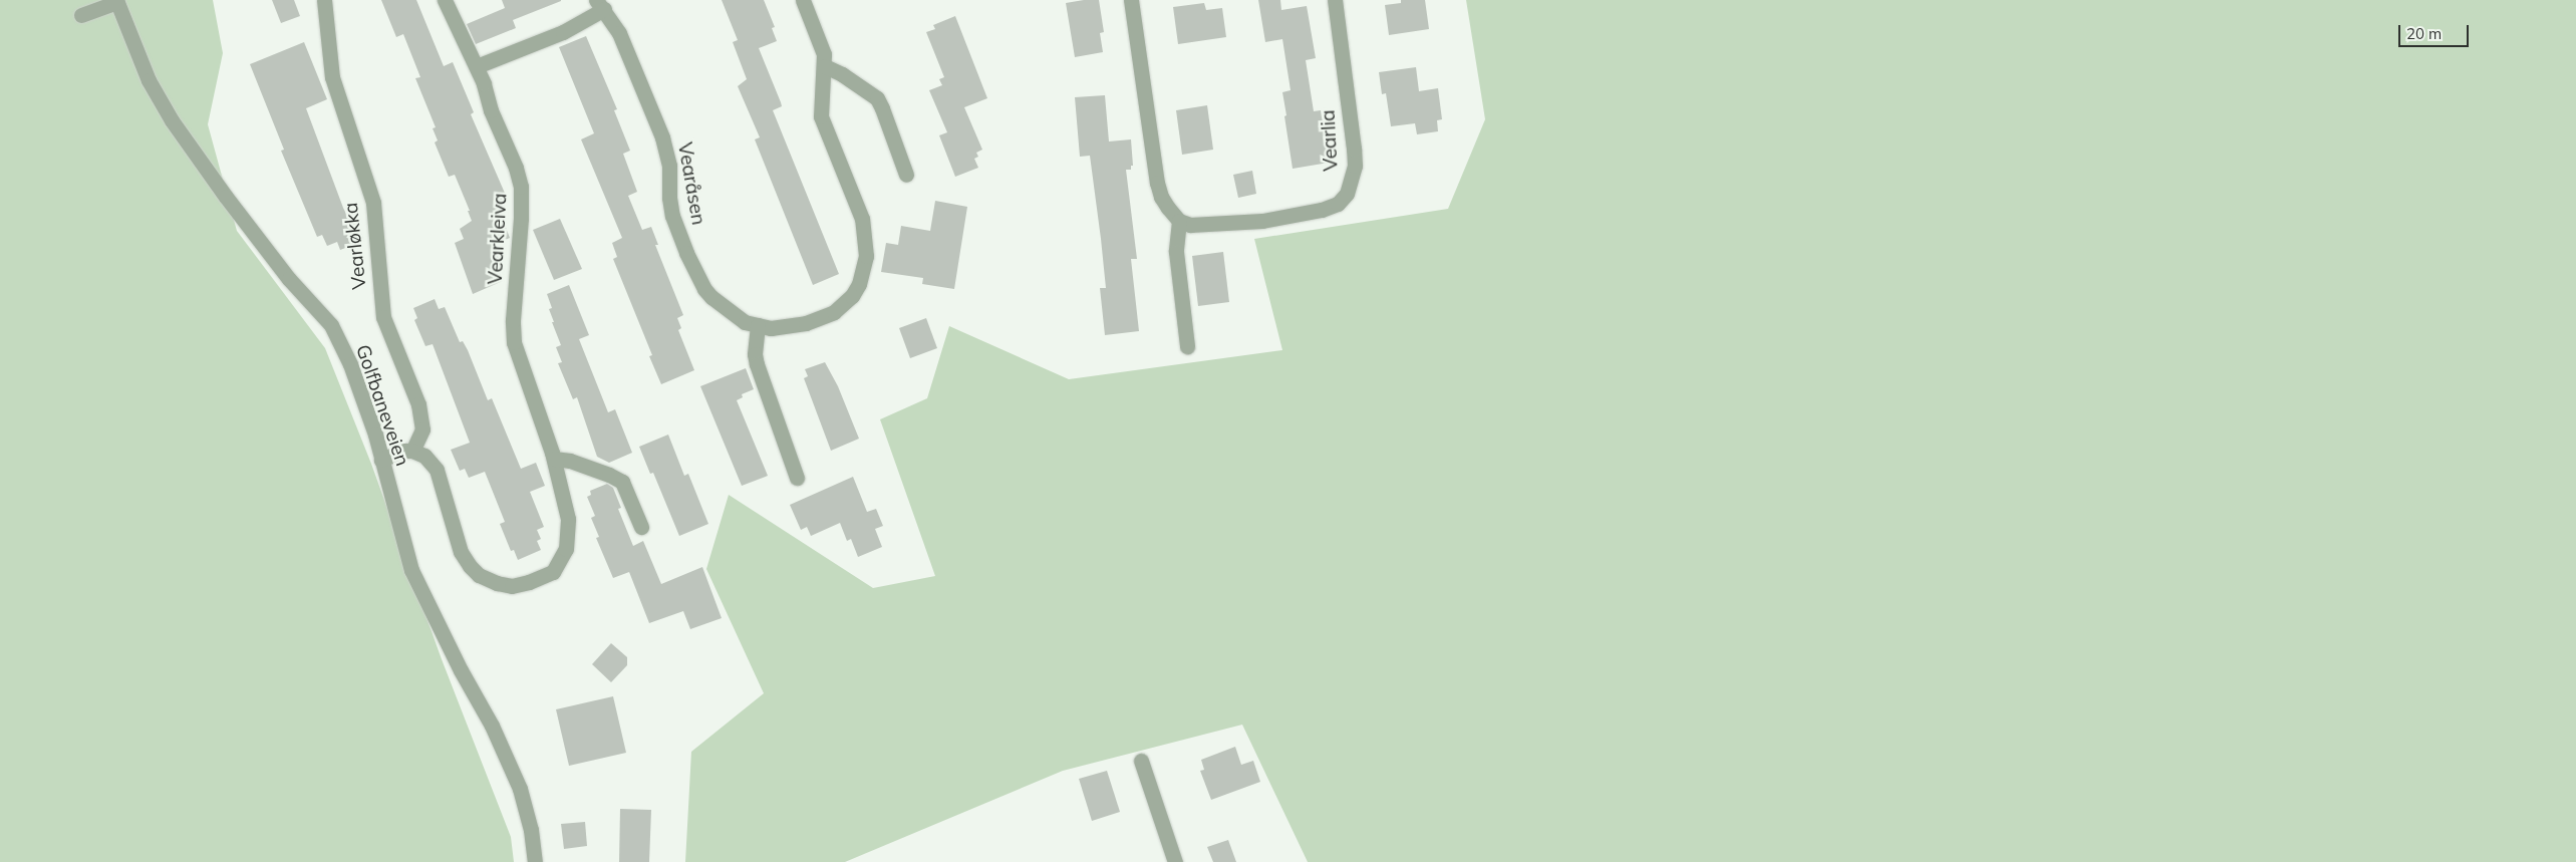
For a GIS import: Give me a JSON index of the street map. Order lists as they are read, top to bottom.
{
  "streets": {
    "street": [
      "Vearlia",
      "Vearåsen",
      "Vearkleiva",
      "Vearløkka",
      "Golfbaneveien"
    ]
  },
  "crossings": [
    ["Vearkleiva", "Vearløkka"]
  ],
  "scale_bar": "20 m"
}
